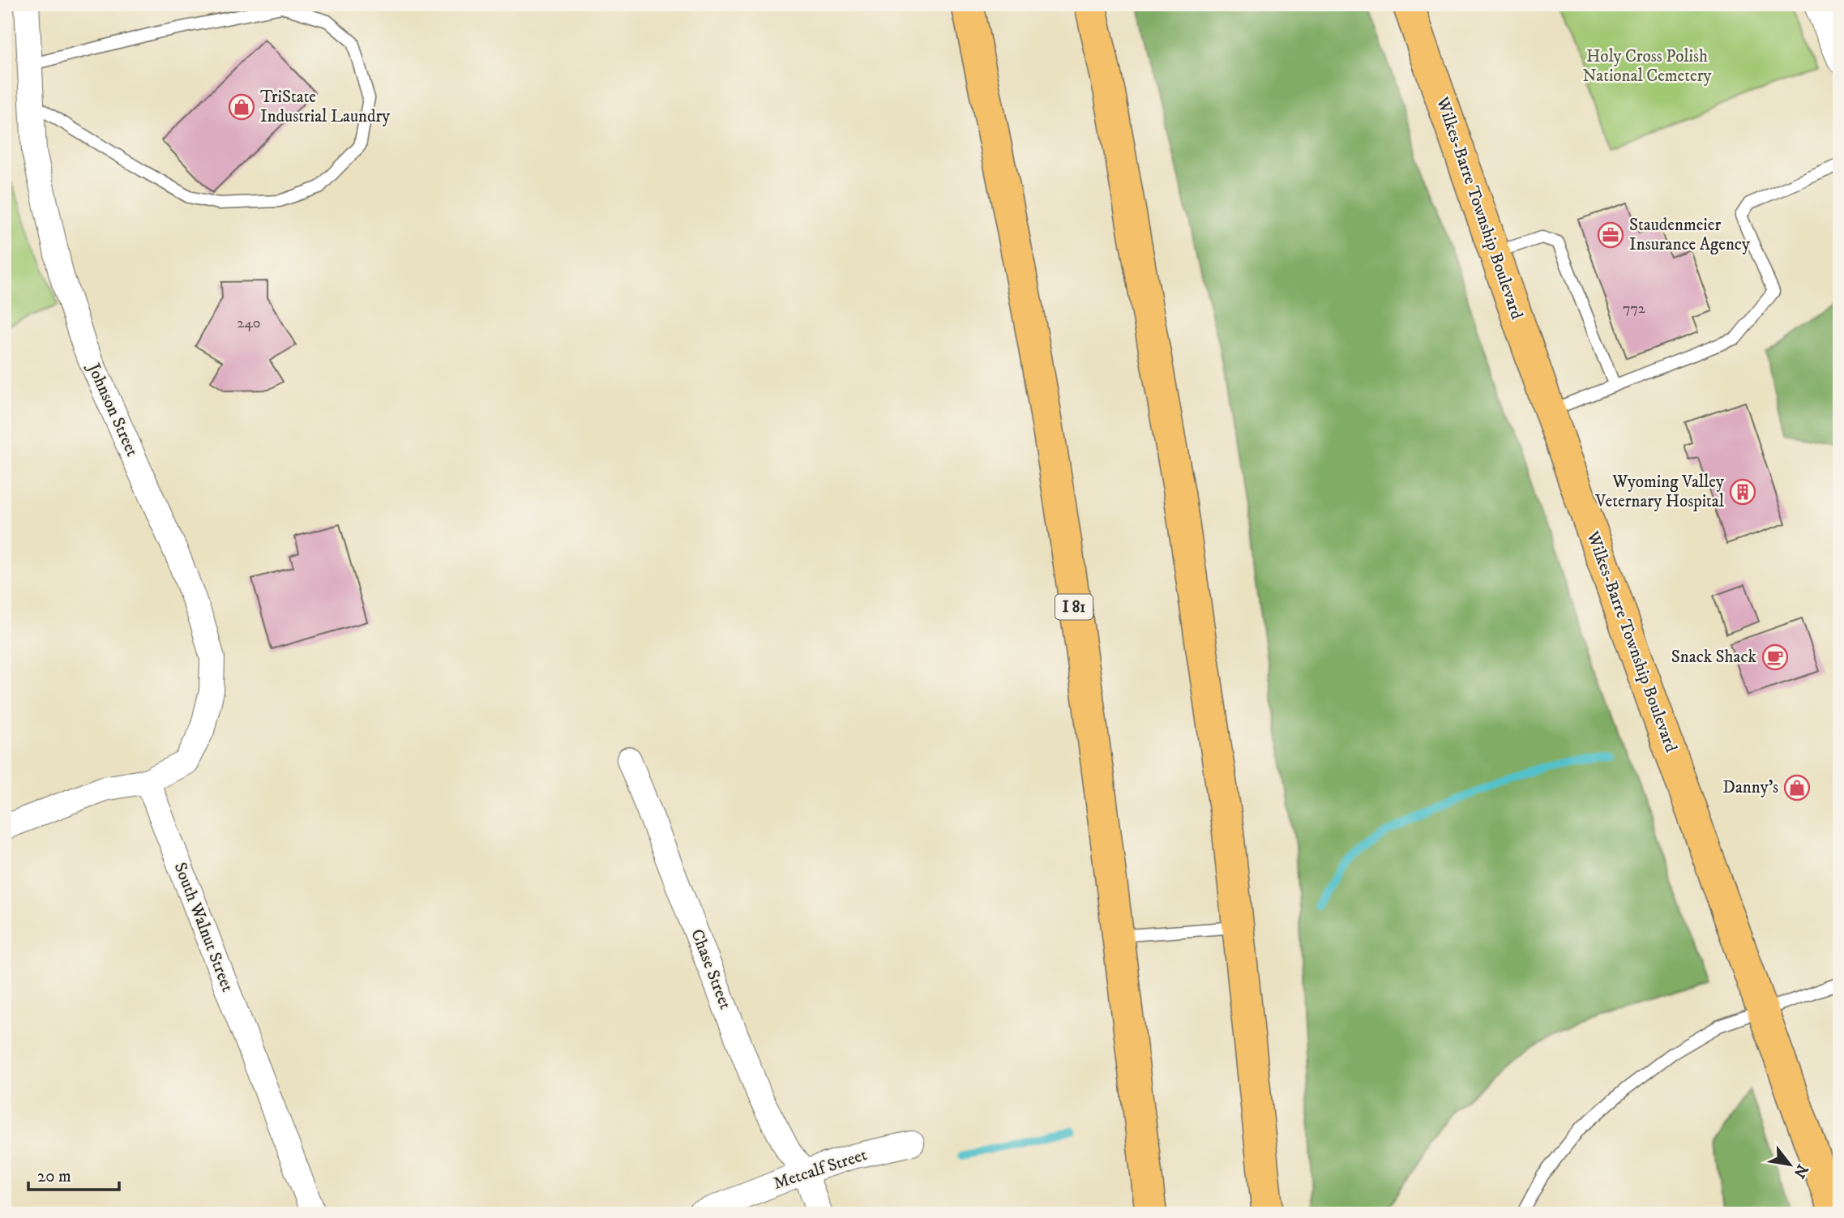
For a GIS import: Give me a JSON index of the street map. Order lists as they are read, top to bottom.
{
  "streets": {
    "main road": ["Wilkes-Barre Township Boulevard", "I 81"],
    "street": [
      "Johnson Street",
      "South Walnut Street",
      "Chase Street",
      "Metcalf Street"
    ]
  },
  "crossings": [
    ["Johnson Street", "South Walnut Street"],
    ["Chase Street", "Metcalf Street"]
  ],
  "parks": ["Holy Cross Polish National Cemetery"],
  "places": {
    "shop": ["TriState Industrial Laundry", "Danny's"],
    "office": ["Staudenmeier Insurance Agency"],
    "building": ["Wyoming Valley Veternary Hospital"],
    "cafe": ["Snack Shack"]
  },
  "house_numbers": ["772", "240"],
  "scale_bar": "20 m",
  "north": "bottom right"
}
